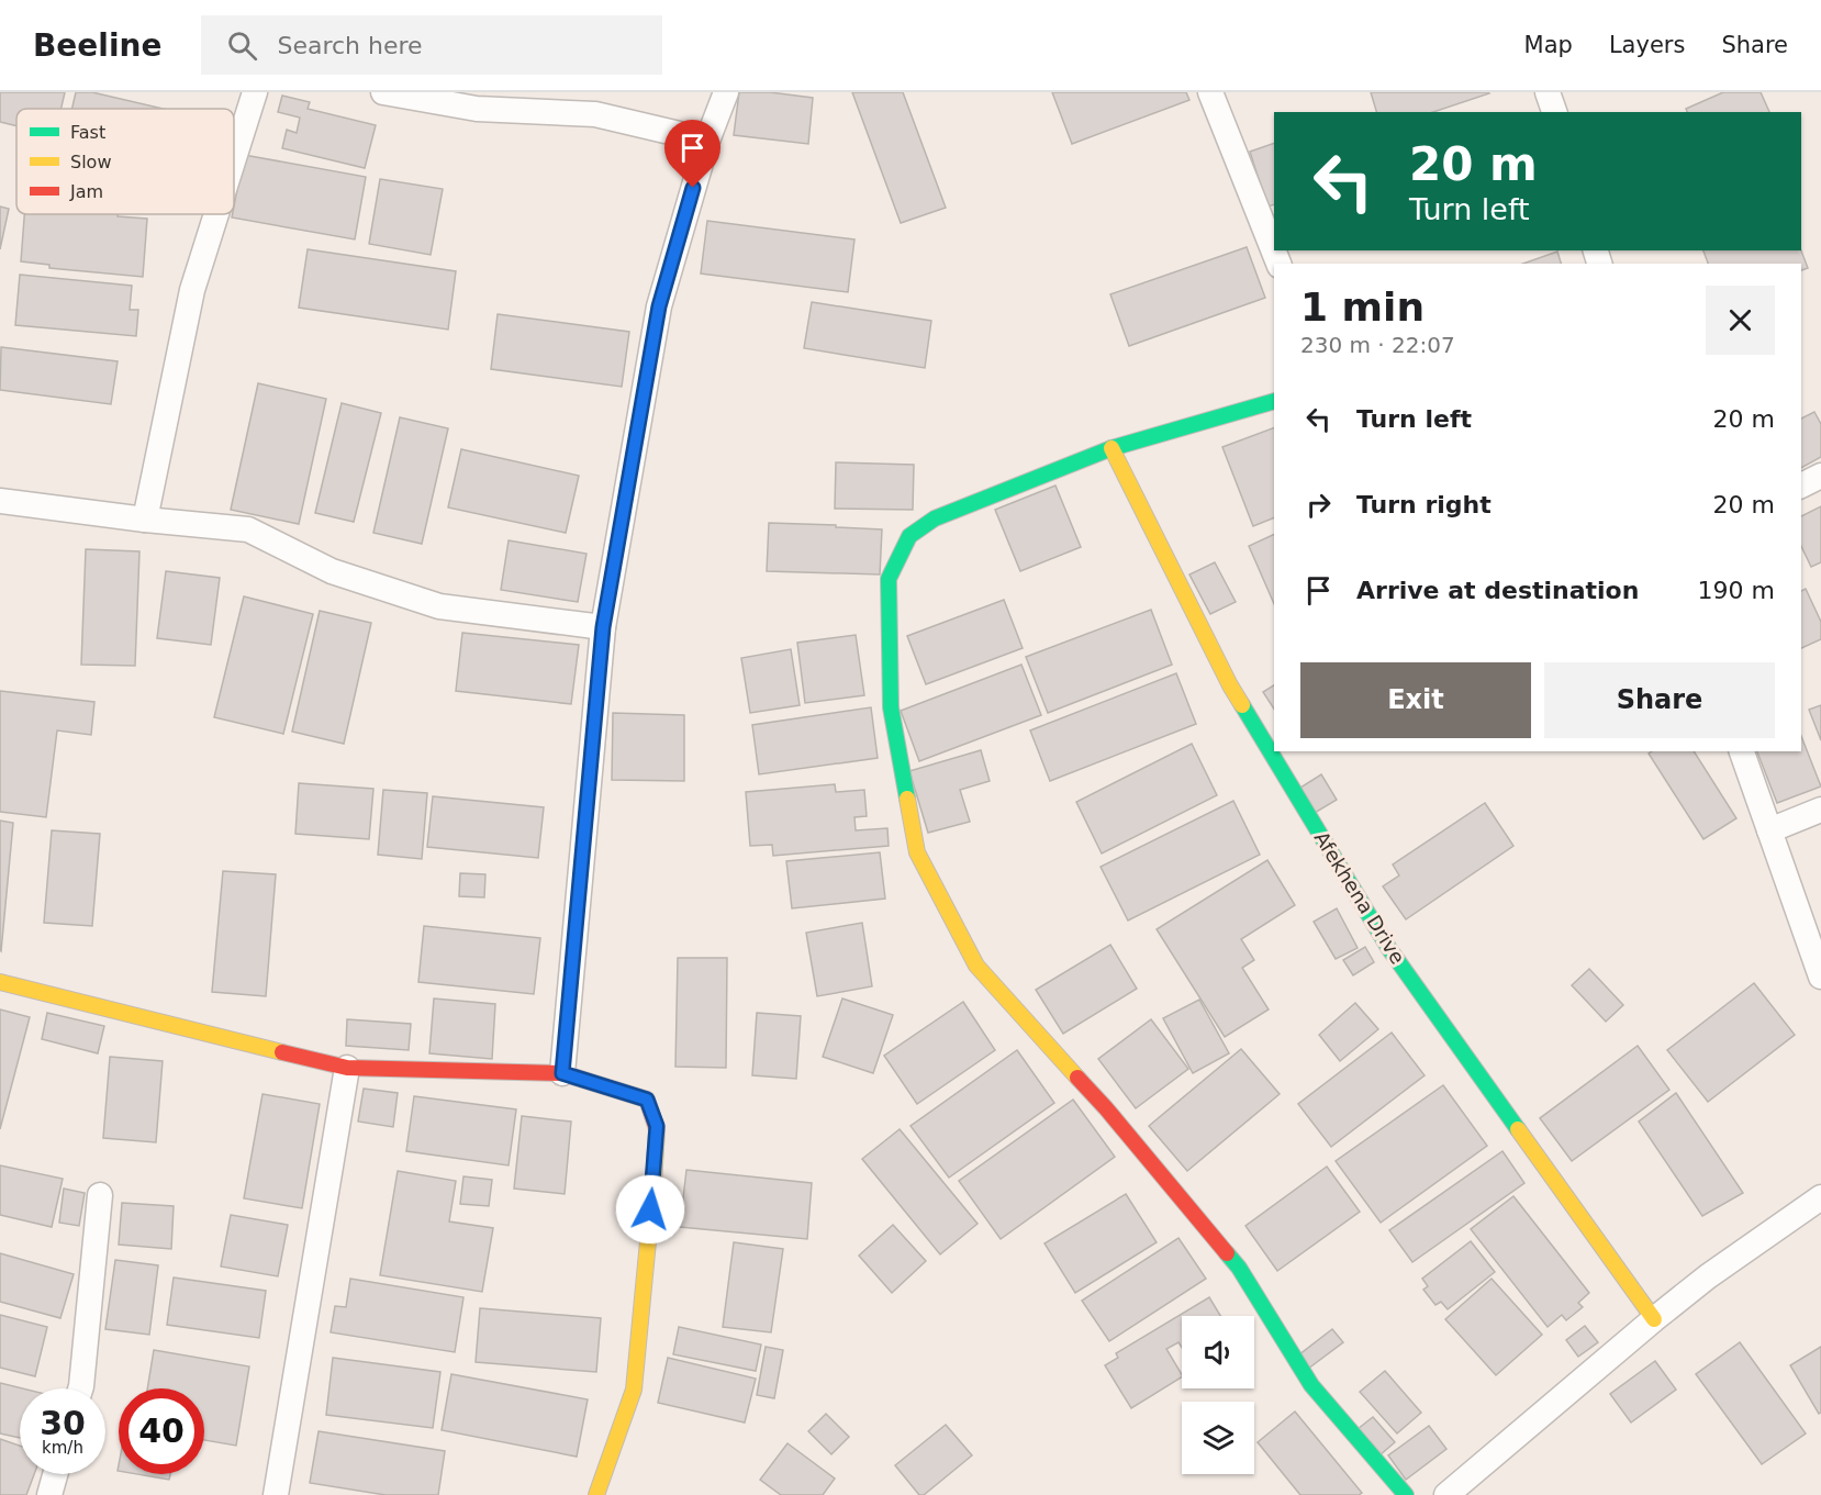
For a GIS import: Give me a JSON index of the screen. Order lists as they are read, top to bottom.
{
  "streets": {
    "street": ["Afekhena Drive"]
  },
  "legend": ["Fast", "Slow", "Jam"],
  "page": {
    "header": "Beeline",
    "search": "Search here",
    "nav": ["Map", "Layers", "Share"],
    "turn": ["20 m", "Turn left"],
    "heading": ["1 min", "230 m · 22:07"],
    "list": [
      {
        "name": "Turn left",
        "value": "20 m"
      },
      {
        "name": "Turn right",
        "value": "20 m"
      },
      {
        "name": "Arrive at destination",
        "value": "190 m"
      }
    ],
    "buttons": ["Exit", "Share"],
    "speed": "30 km/h",
    "limit": "40"
  }
}
